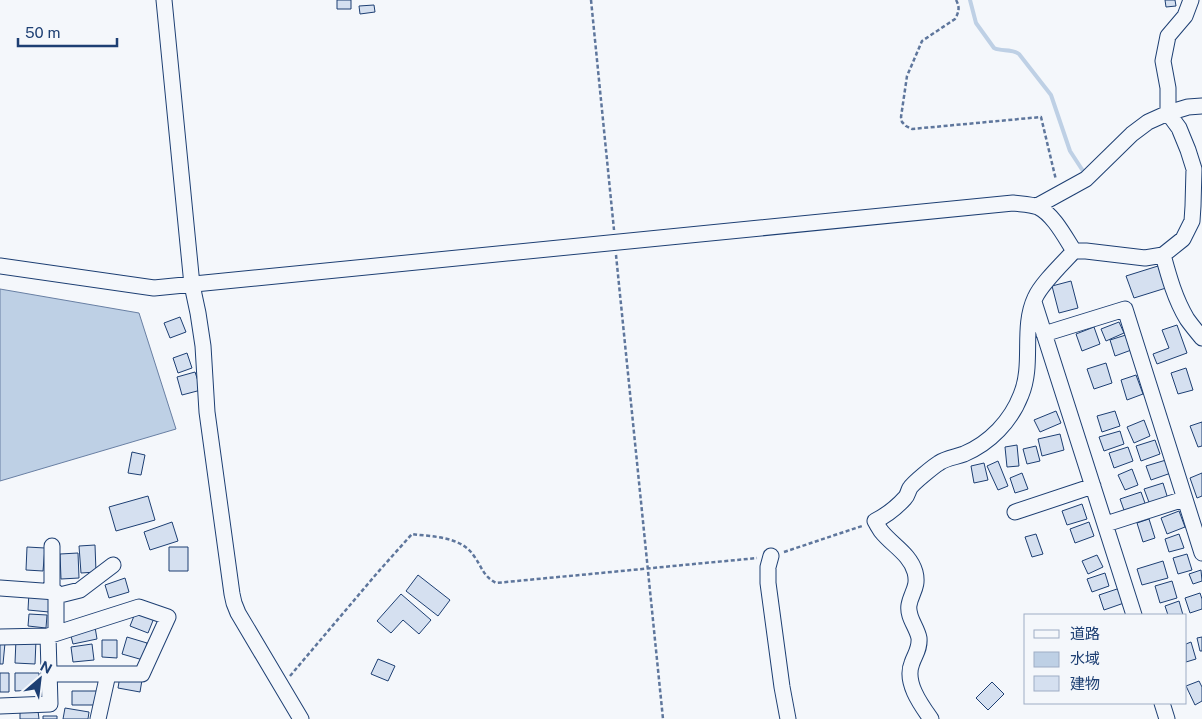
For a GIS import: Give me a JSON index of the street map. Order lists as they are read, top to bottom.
{
  "legend": ["道路", "水域", "建物"],
  "scale_bar": "50 m",
  "north": "top right"
}
